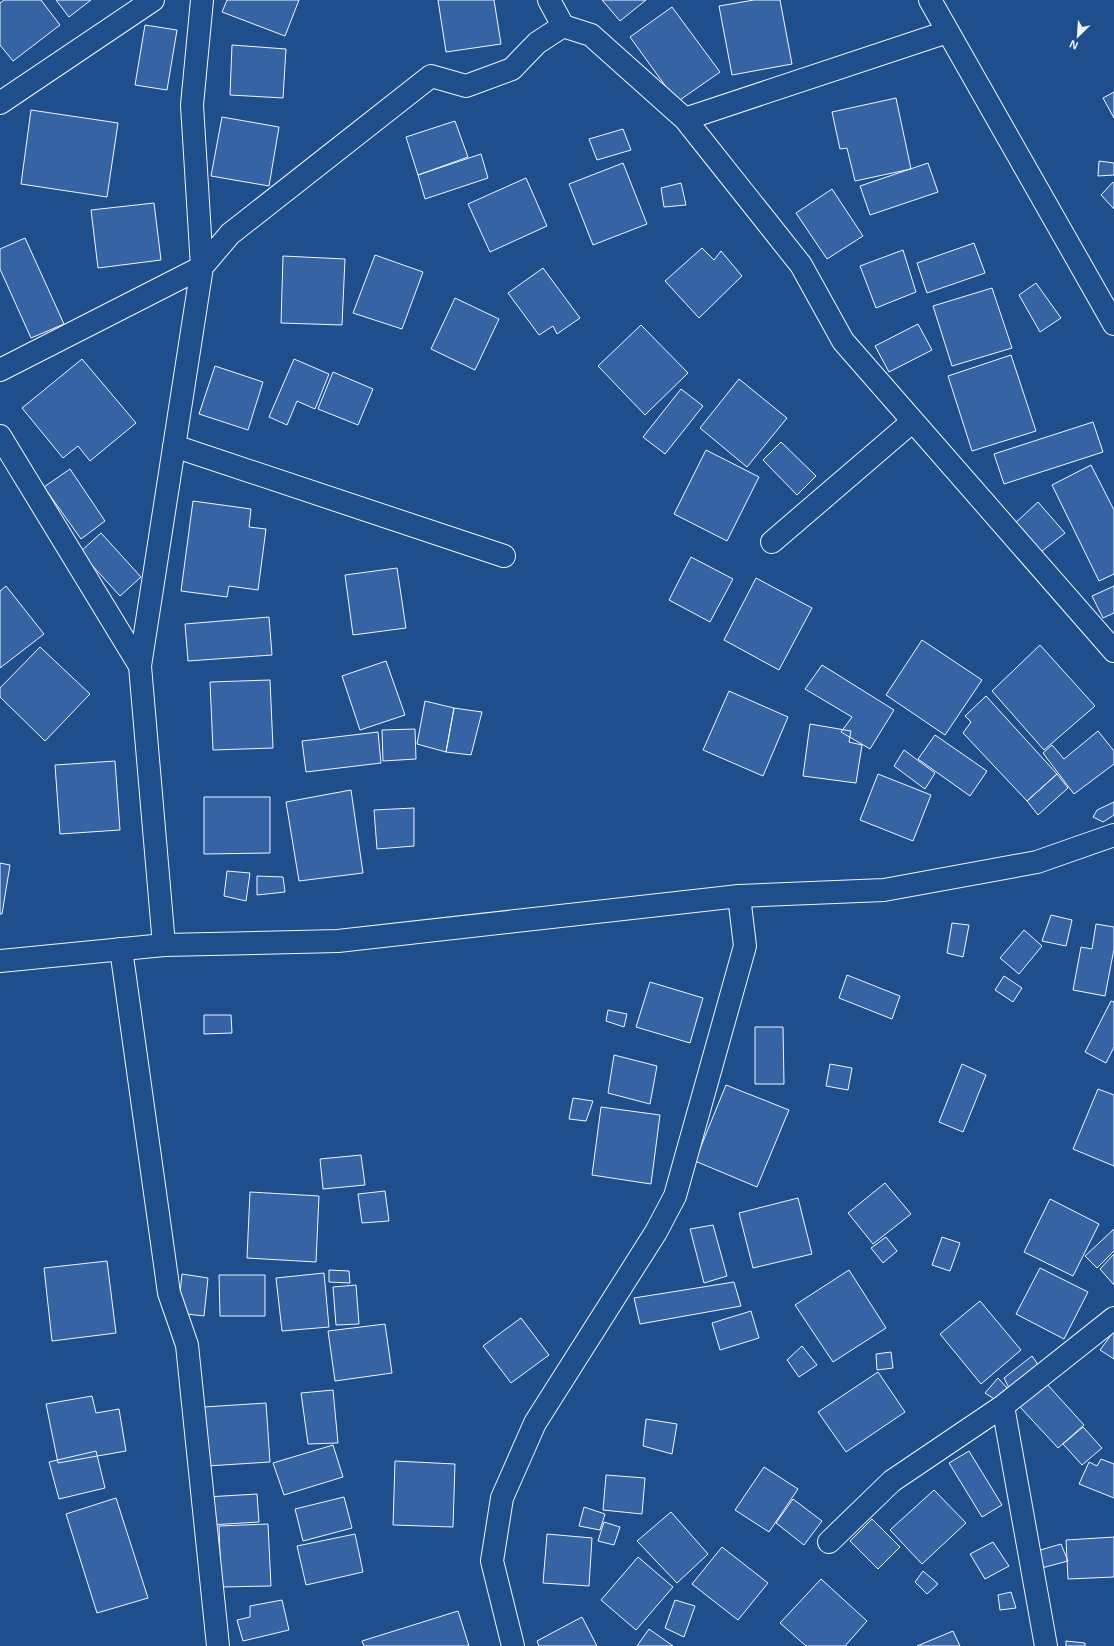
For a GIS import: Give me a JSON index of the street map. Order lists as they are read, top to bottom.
{
  "north": "bottom left"
}
